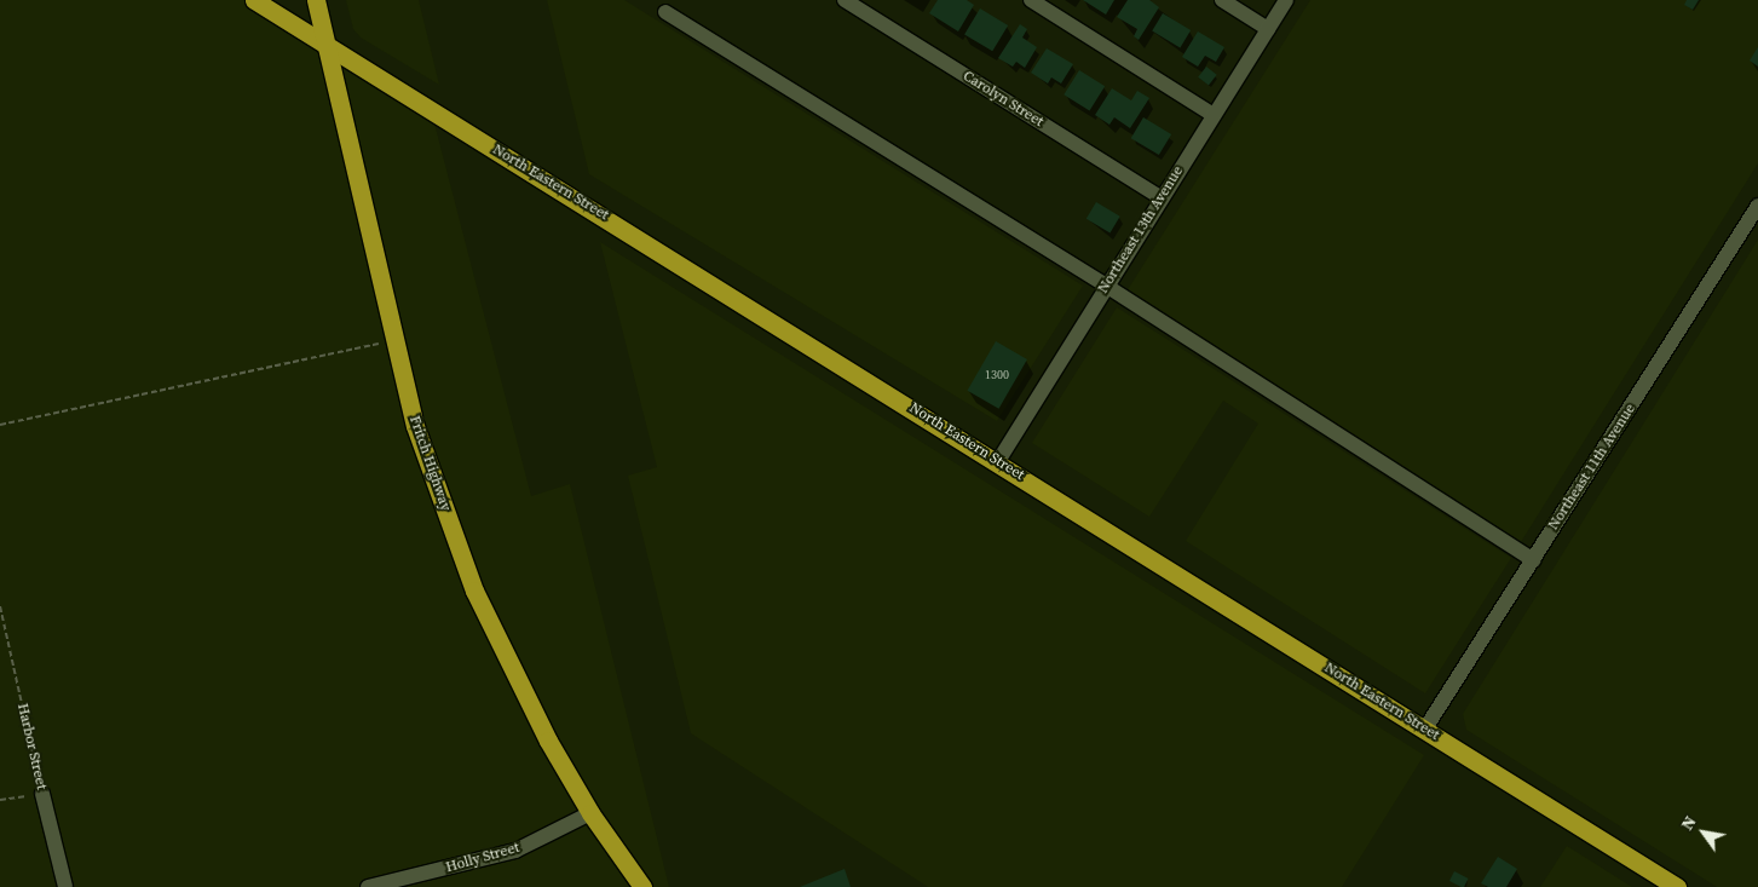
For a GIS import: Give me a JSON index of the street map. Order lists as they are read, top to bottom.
{
  "streets": {
    "main road": ["North Eastern Street", "Fritch Highway"],
    "street": [
      "Carolyn Street",
      "Northeast 13th Avenue",
      "Northeast 11th Avenue",
      "Harbor Street",
      "Holly Street"
    ]
  },
  "crossings": [
    ["Carolyn Street", "Northeast 13th Avenue"],
    ["North Eastern Street", "Northeast 13th Avenue"],
    ["North Eastern Street", "Fritch Highway"],
    ["North Eastern Street", "Northeast 11th Avenue"],
    ["Fritch Highway", "Holly Street"]
  ],
  "house_numbers": ["1300"],
  "north": "top left"
}
